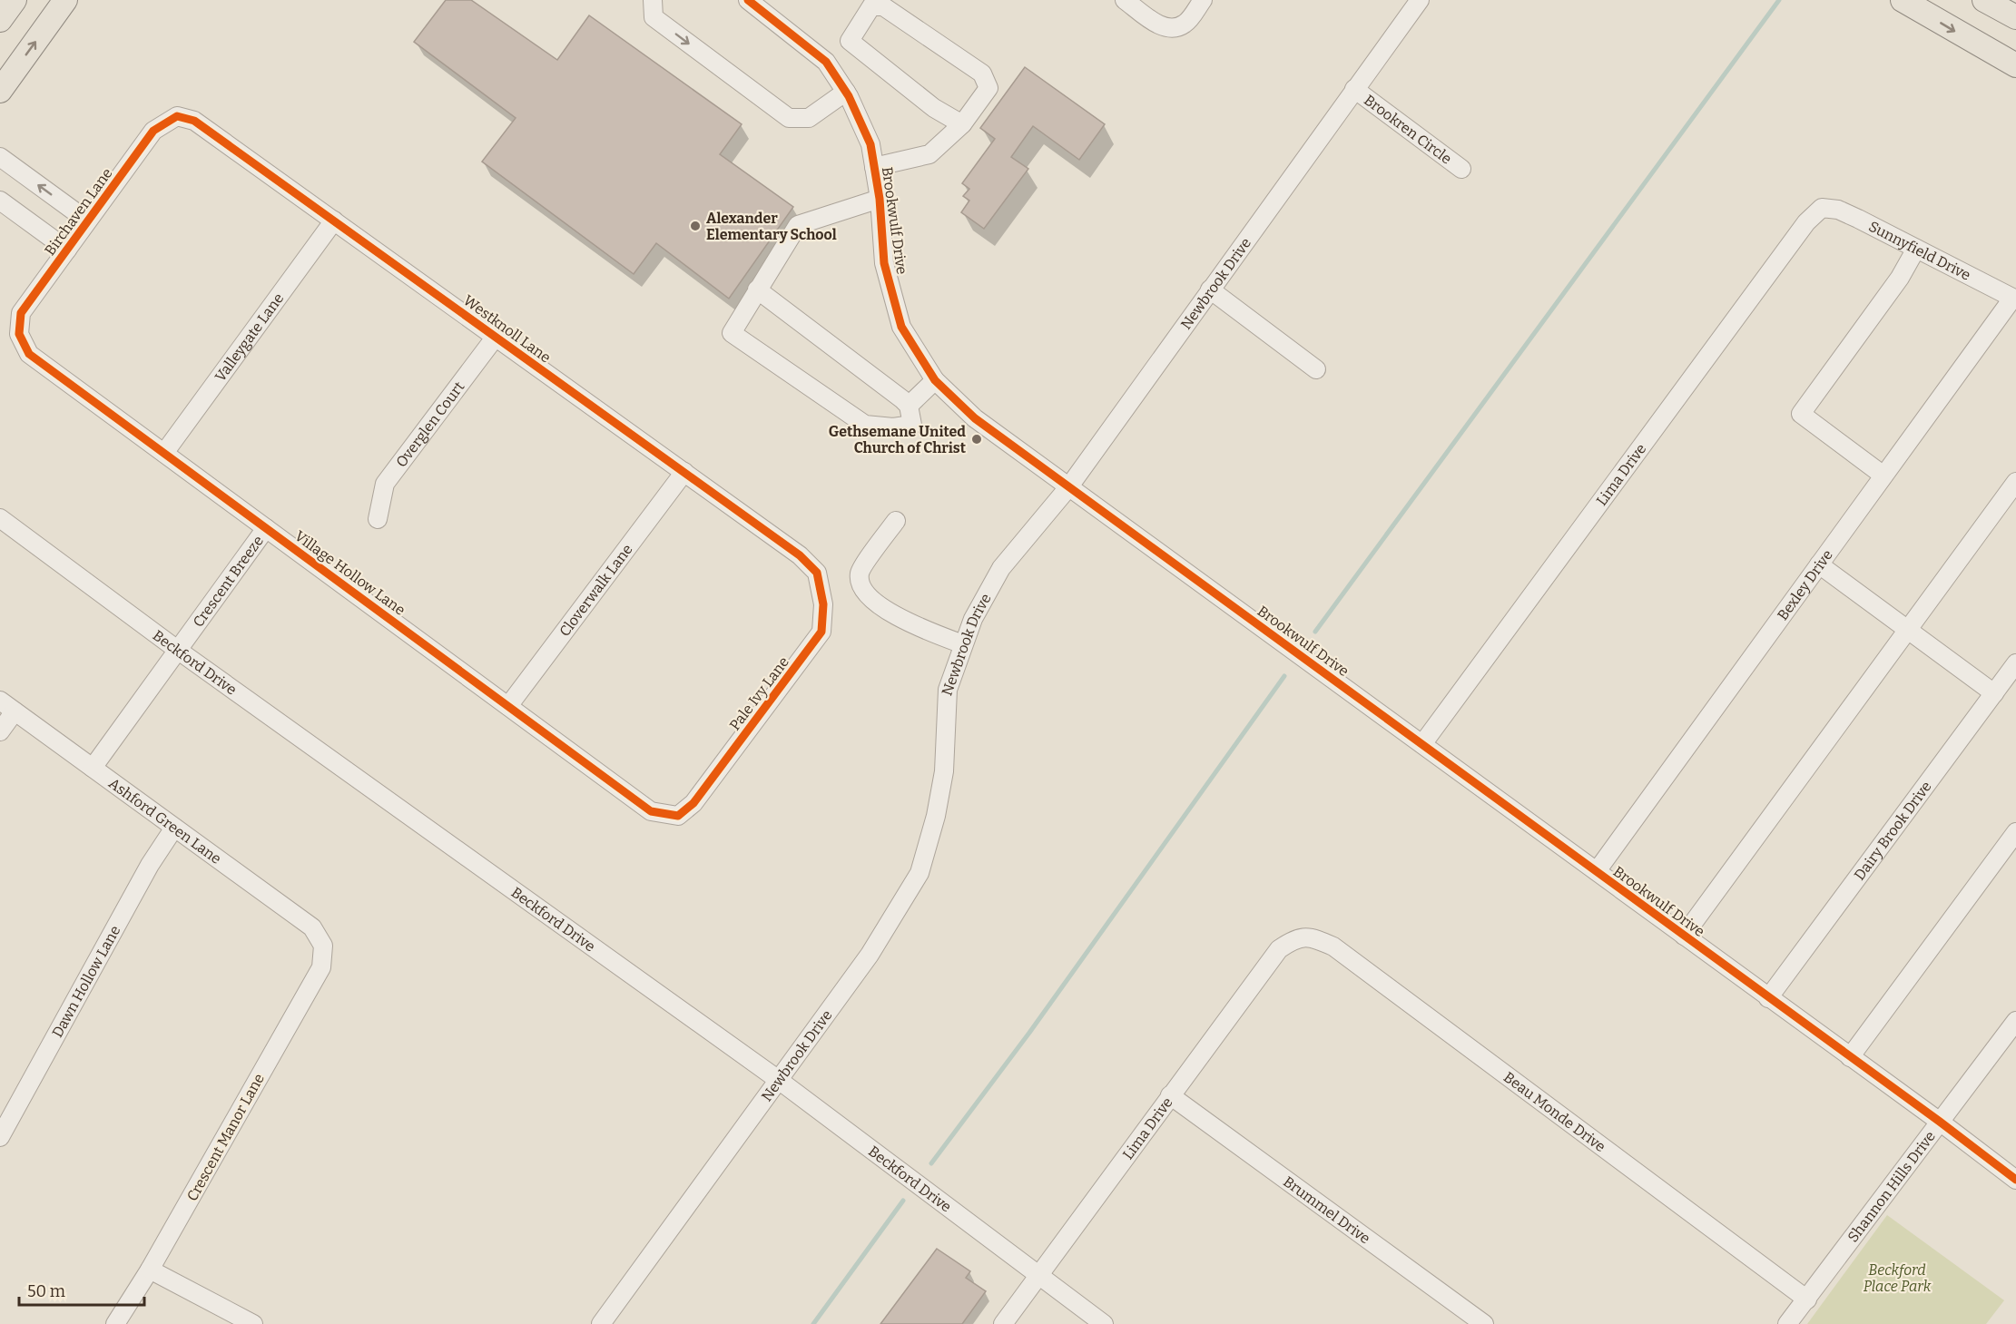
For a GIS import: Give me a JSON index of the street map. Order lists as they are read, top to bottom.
{
  "streets": {
    "street": [
      "Brookren Circle",
      "Birchaven Lane",
      "Brookwulf Drive",
      "Sunnyfield Drive",
      "Newbrook Drive",
      "Westknoll Lane",
      "Valleygate Lane",
      "Overglen Court",
      "Lima Drive",
      "Village Hollow Lane",
      "Crescent Breeze",
      "Bexley Drive",
      "Cloverwalk Lane",
      "Beckford Drive",
      "Pale Ivy Lane",
      "Ashford Green Lane",
      "Dairy Brook Drive",
      "Dawn Hollow Lane",
      "Beau Monde Drive",
      "Crescent Manor Lane",
      "Shannon Hills Drive",
      "Brummel Drive"
    ]
  },
  "crossings": [
    ["Brookren Circle", "Newbrook Drive"],
    ["Birchaven Lane", "Westknoll Lane"],
    ["Birchaven Lane", "Village Hollow Lane"],
    ["Brookwulf Drive", "Newbrook Drive"],
    ["Brookwulf Drive", "Lima Drive"],
    ["Brookwulf Drive", "Bexley Drive"],
    ["Brookwulf Drive", "Dairy Brook Drive"],
    ["Brookwulf Drive", "Shannon Hills Drive"],
    ["Sunnyfield Drive", "Lima Drive"],
    ["Sunnyfield Drive", "Bexley Drive"],
    ["Newbrook Drive", "Beckford Drive"],
    ["Westknoll Lane", "Valleygate Lane"],
    ["Westknoll Lane", "Overglen Court"],
    ["Westknoll Lane", "Cloverwalk Lane"],
    ["Westknoll Lane", "Pale Ivy Lane"],
    ["Valleygate Lane", "Village Hollow Lane"],
    ["Lima Drive", "Beckford Drive"],
    ["Lima Drive", "Beau Monde Drive"],
    ["Lima Drive", "Brummel Drive"],
    ["Village Hollow Lane", "Crescent Breeze"],
    ["Village Hollow Lane", "Cloverwalk Lane"],
    ["Village Hollow Lane", "Pale Ivy Lane"],
    ["Crescent Breeze", "Beckford Drive"],
    ["Crescent Breeze", "Ashford Green Lane"],
    ["Ashford Green Lane", "Dawn Hollow Lane"],
    ["Ashford Green Lane", "Crescent Manor Lane"],
    ["Beau Monde Drive", "Shannon Hills Drive"]
  ],
  "parks": ["Beckford Place Park"],
  "places": ["Alexander Elementary School", "Gethsemane United Church of Christ"],
  "scale_bar": "50 m"
}
